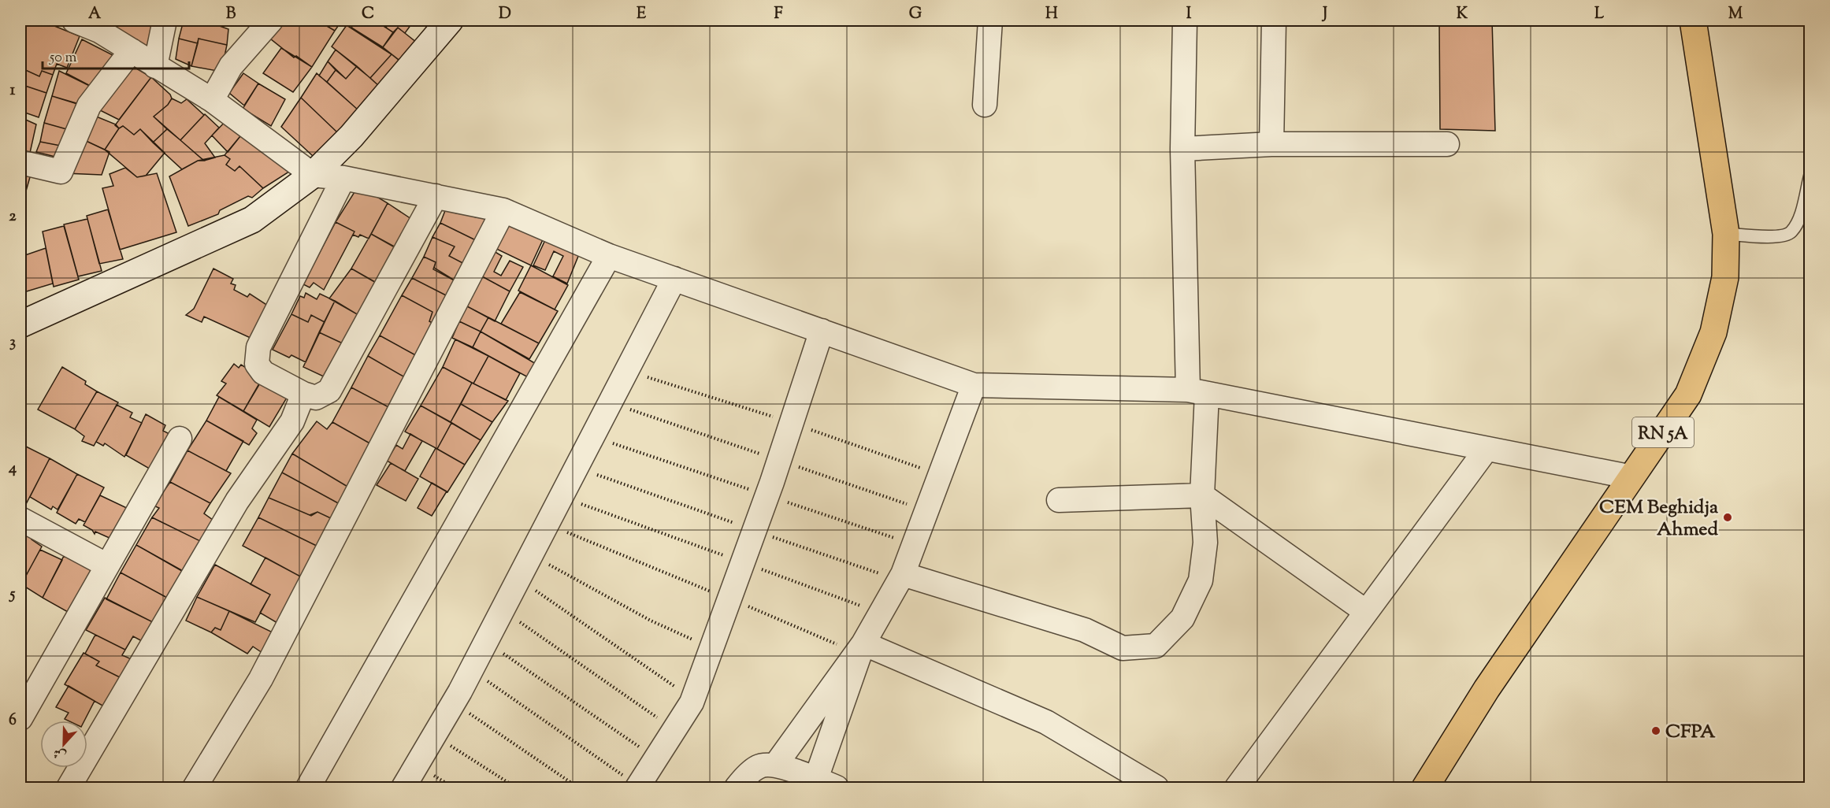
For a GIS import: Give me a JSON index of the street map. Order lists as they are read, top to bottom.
{
  "streets": {
    "main road": ["RN 5A"]
  },
  "places": ["CEM Beghidja Ahmed", "CFPA"],
  "scale_bar": "50 m",
  "north": "bottom",
  "grid": {
    "columns": [
      "A",
      "B",
      "C",
      "D",
      "E",
      "F",
      "G",
      "H",
      "I",
      "J",
      "K",
      "L",
      "M"
    ],
    "rows": [
      "1",
      "2",
      "3",
      "4",
      "5",
      "6"
    ]
  }
}
